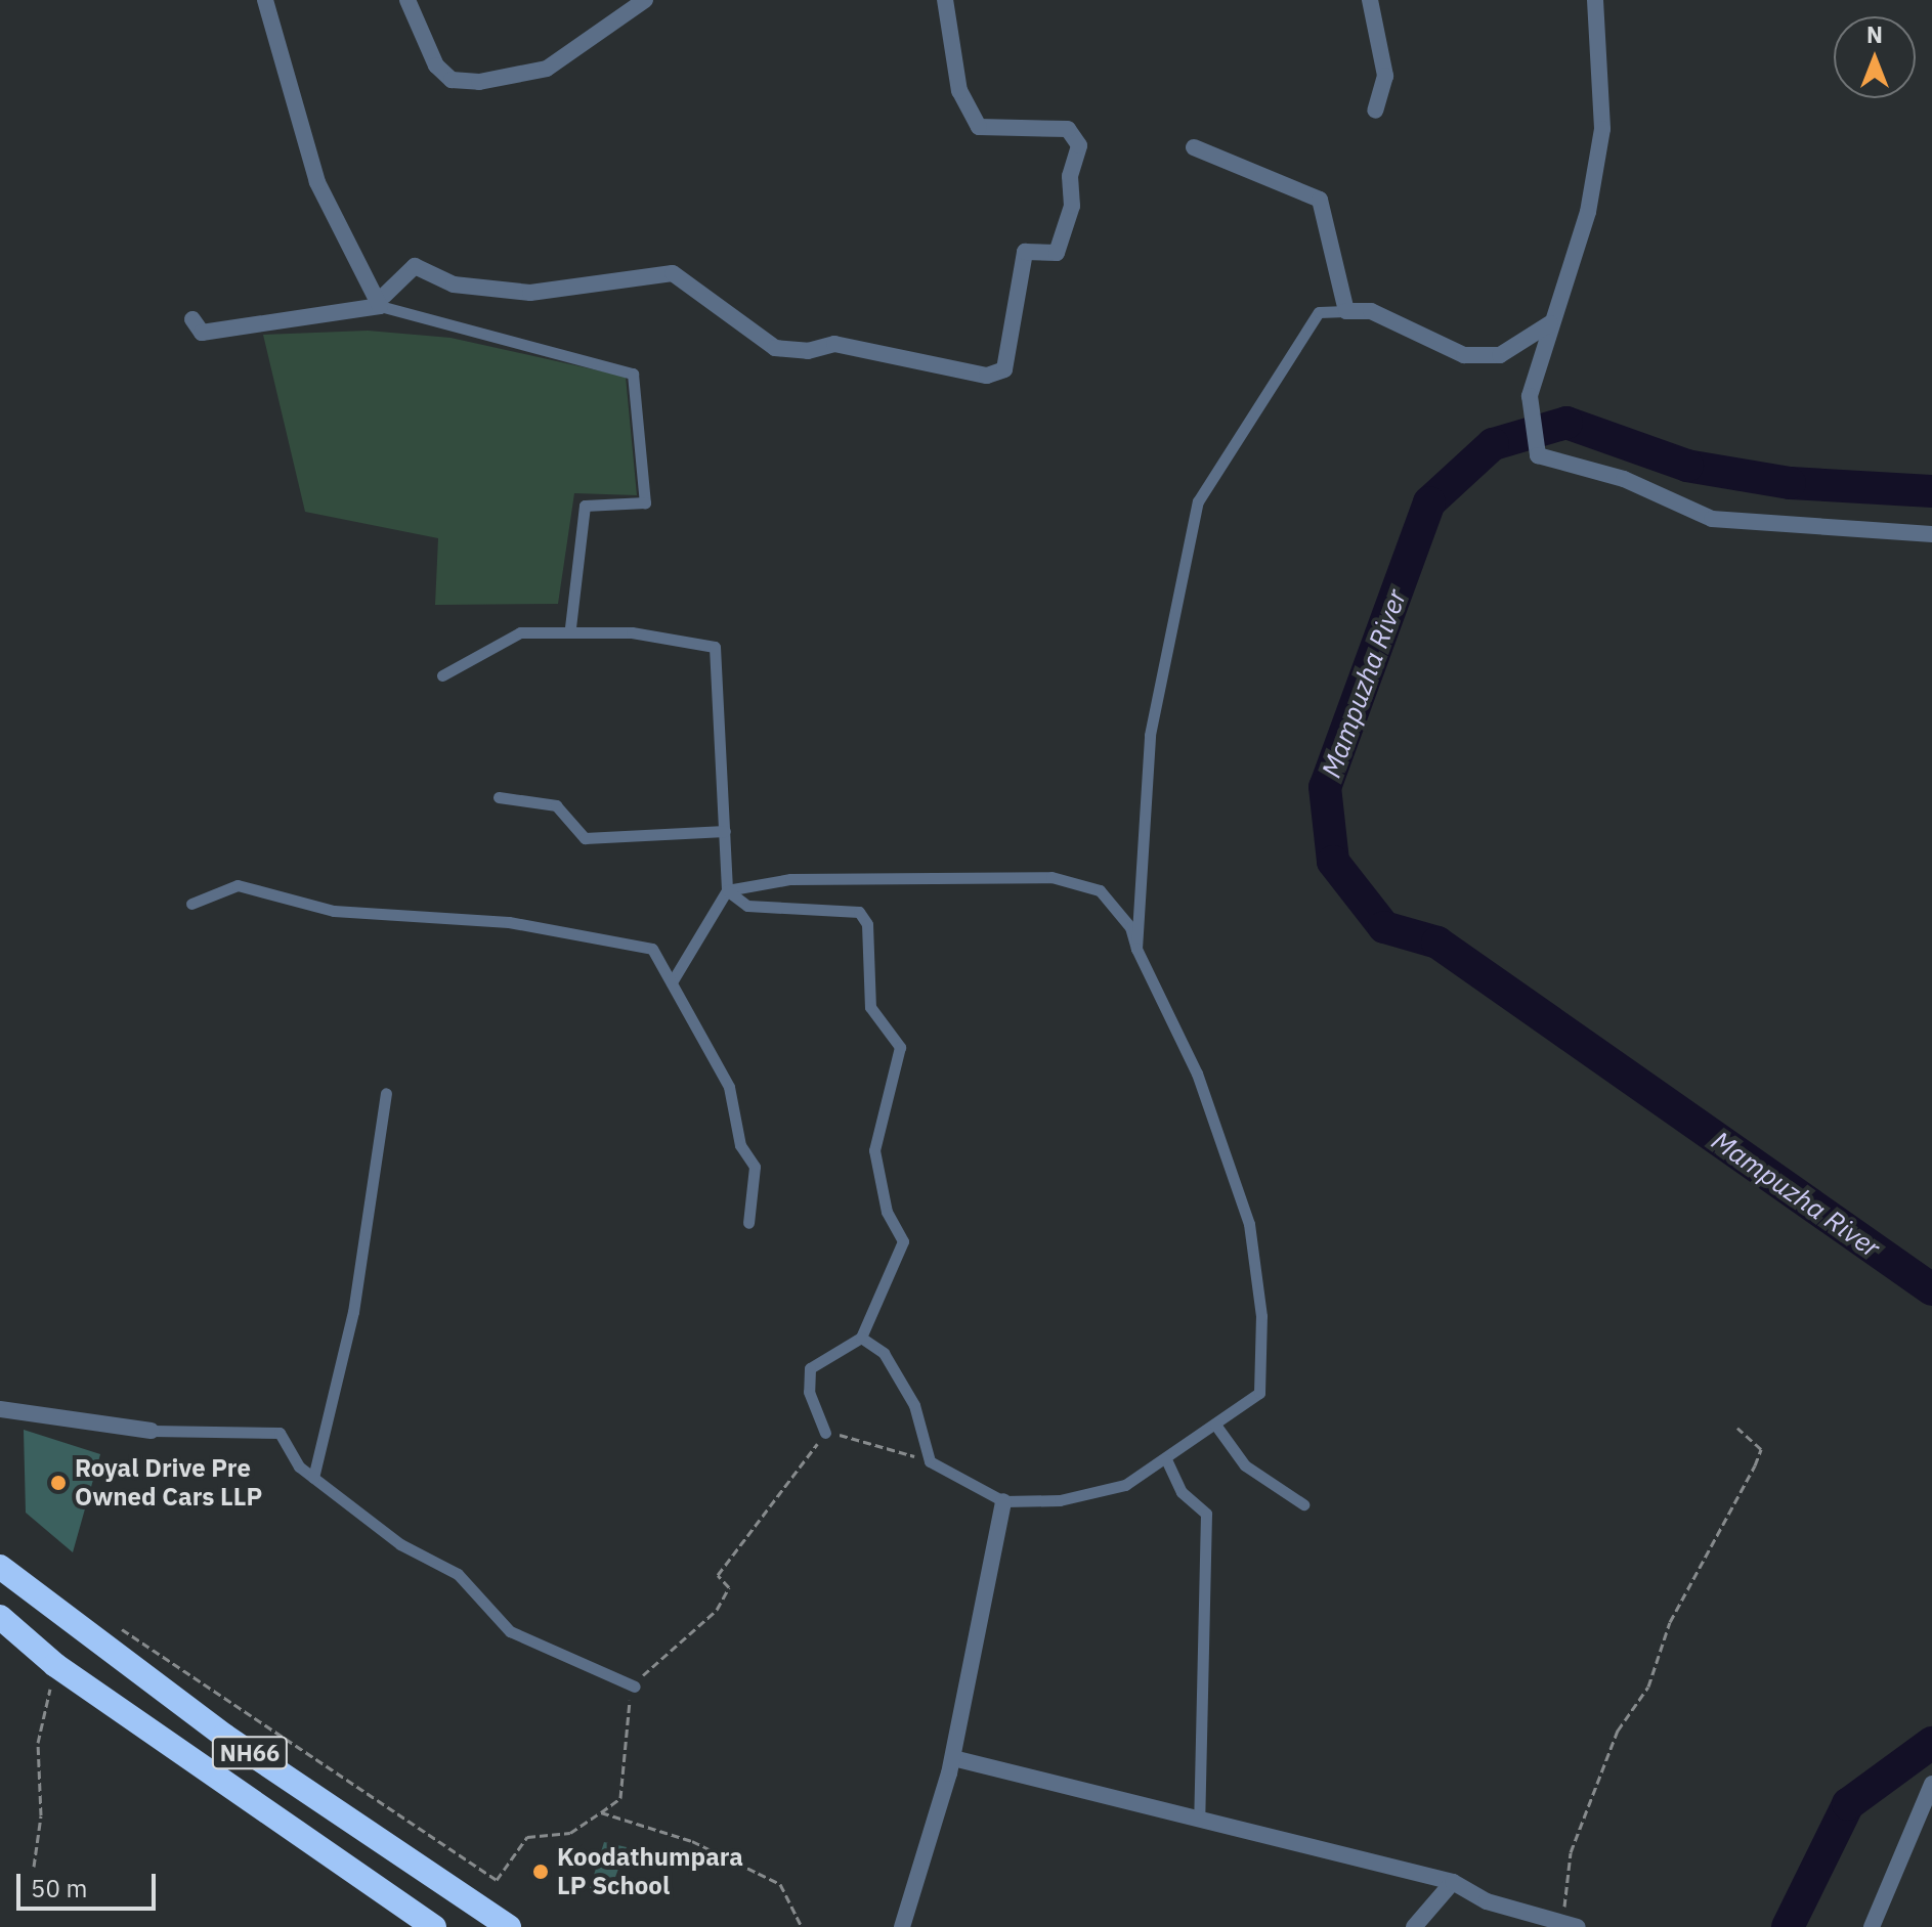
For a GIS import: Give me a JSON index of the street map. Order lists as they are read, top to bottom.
{
  "streets": {
    "highway": ["NH66"]
  },
  "water": ["Mampuzha River"],
  "places": ["Royal Drive Pre Owned Cars LLP", "Koodathumpara LP School"],
  "scale_bar": "50 m",
  "north": "top"
}
